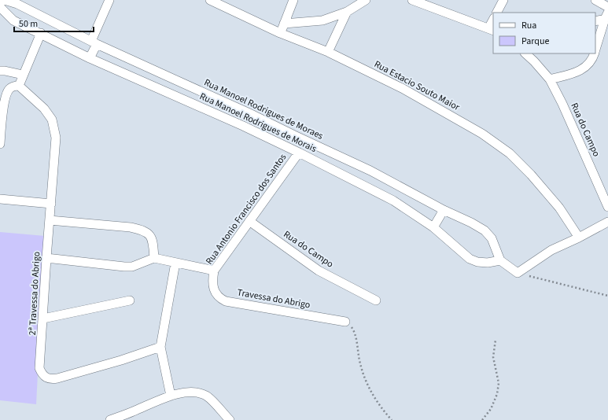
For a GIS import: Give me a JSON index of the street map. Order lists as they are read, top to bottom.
{
  "streets": {
    "street": [
      "Rua Estacio Souto Maior",
      "Rua Manoel Rodrigues de Moraes",
      "Rua Manoel Rodrigues de Morais",
      "Rua do Campo",
      "Rua Antonio Francisco dos Santos",
      "2ª Travessa do Abrigo",
      "Travessa do Abrigo"
    ]
  },
  "crossings": [
    ["Rua Manoel Rodrigues de Moraes", "Rua Manoel Rodrigues de Morais"],
    ["Rua Manoel Rodrigues de Morais", "Rua Antonio Francisco dos Santos"],
    ["Rua do Campo", "Rua Antonio Francisco dos Santos"],
    ["Rua Antonio Francisco dos Santos", "Travessa do Abrigo"]
  ],
  "legend": ["Rua", "Parque"],
  "scale_bar": "50 m"
}
